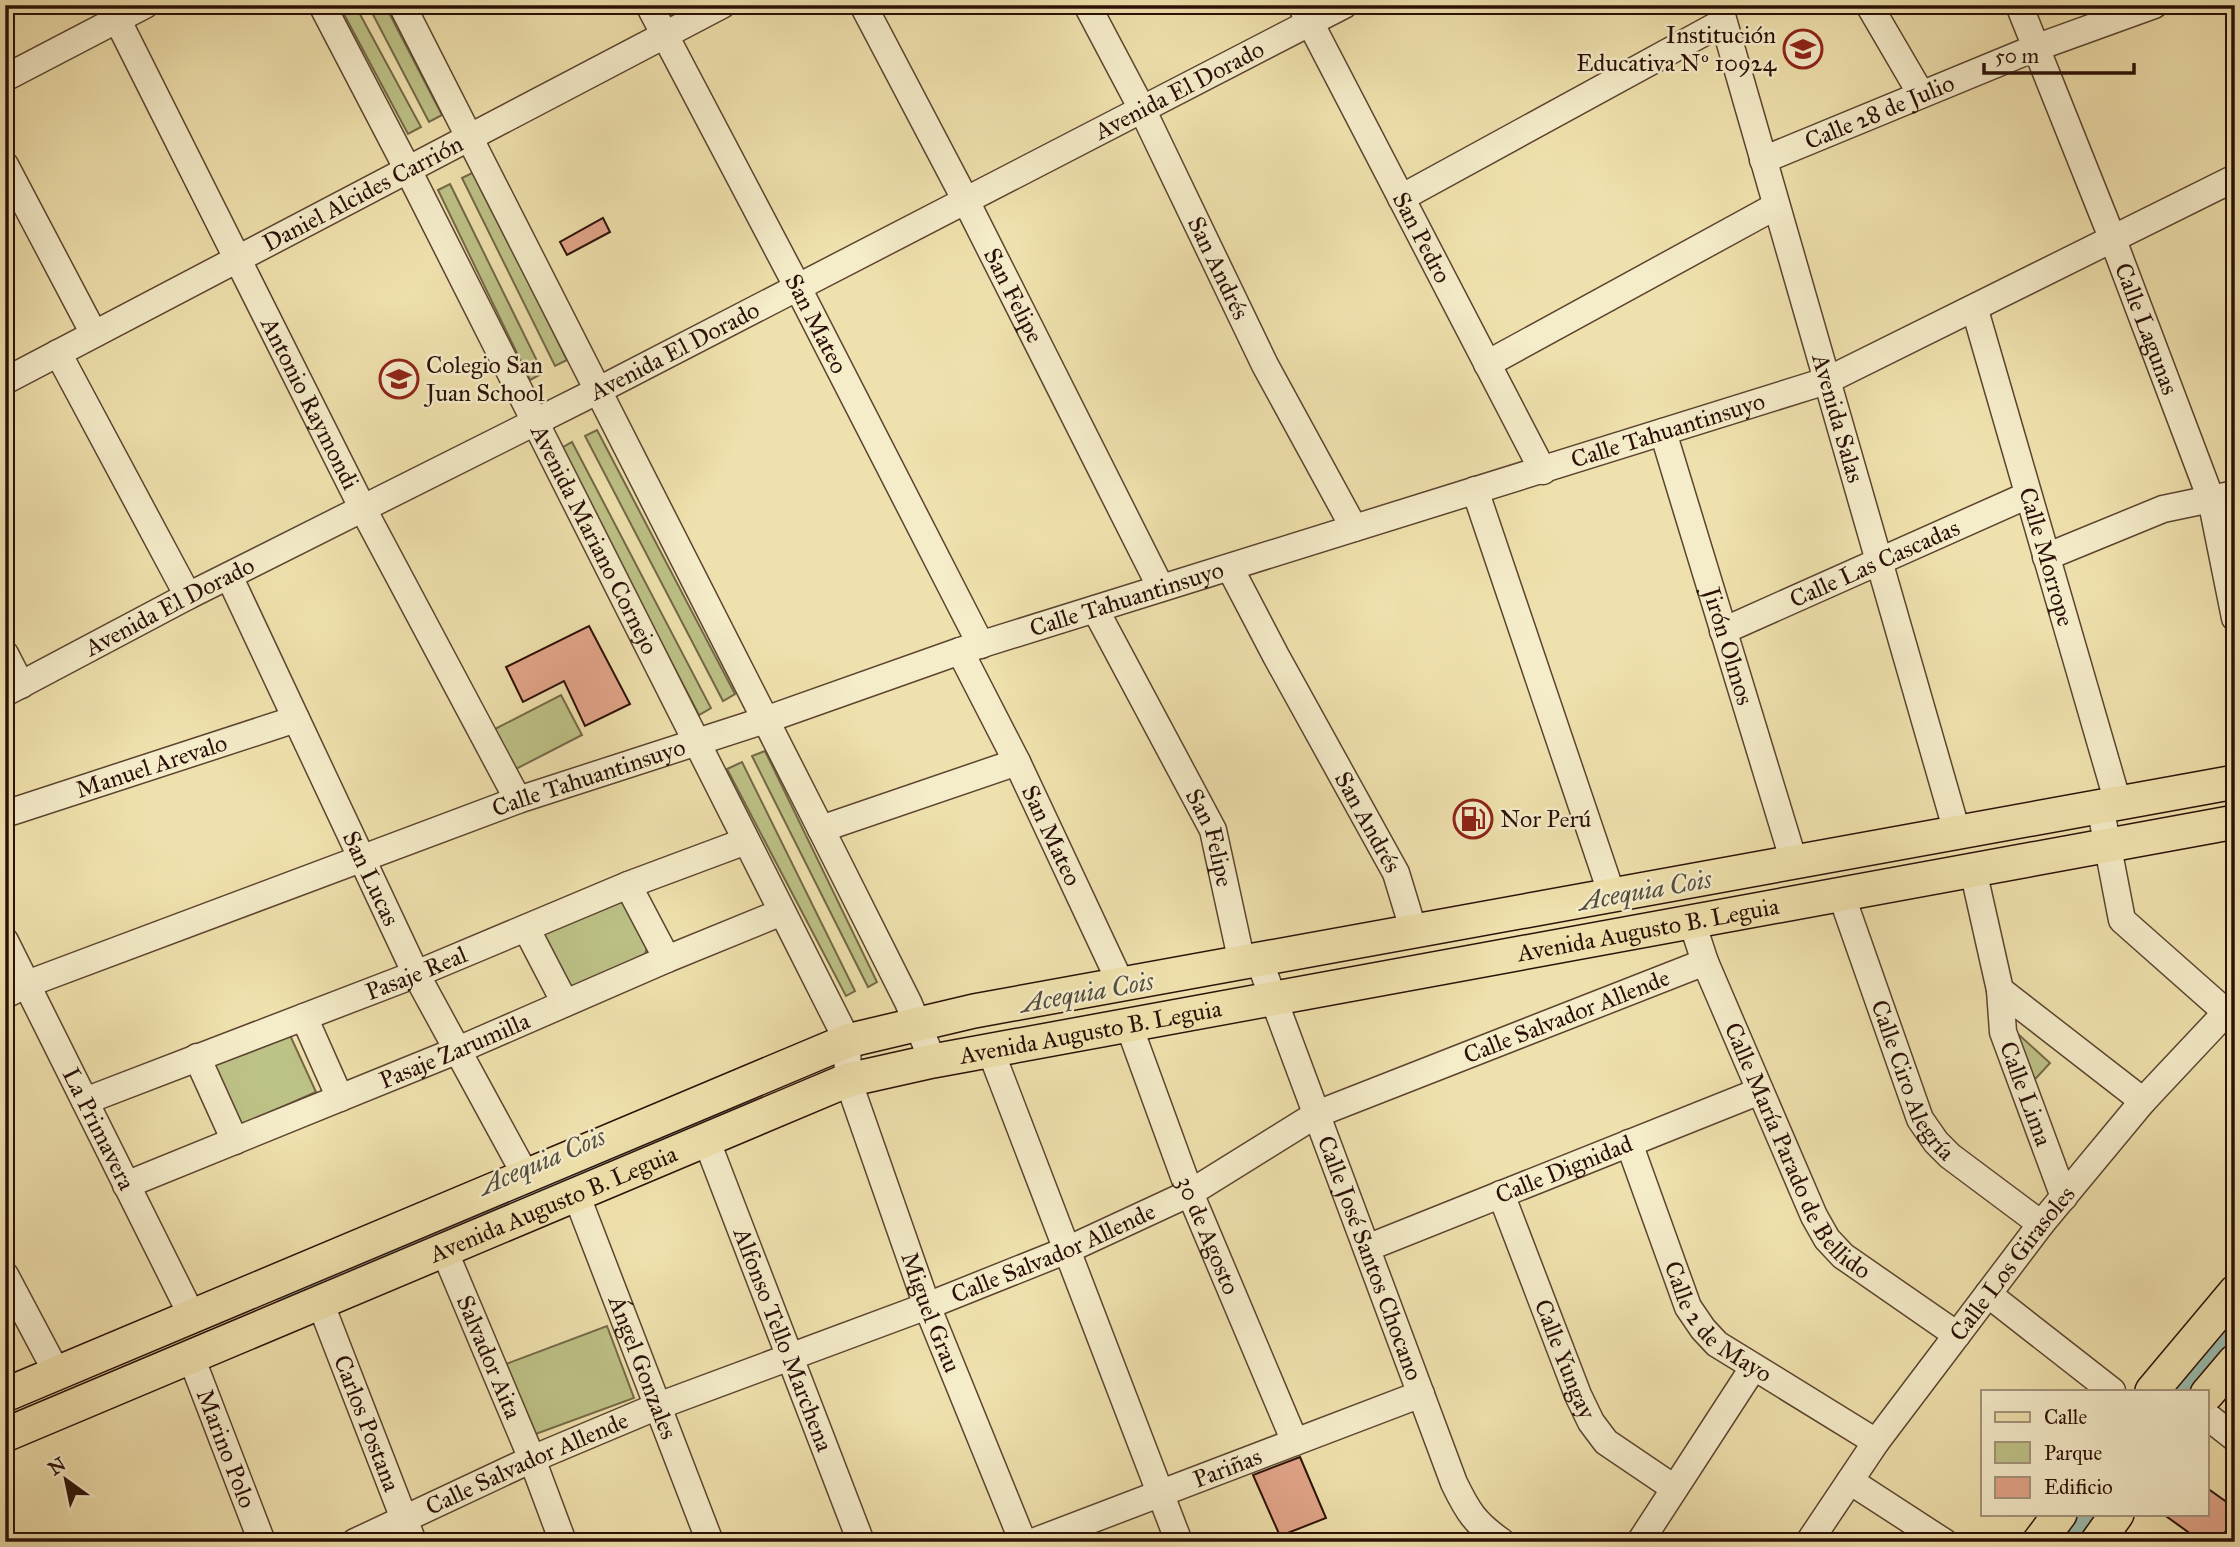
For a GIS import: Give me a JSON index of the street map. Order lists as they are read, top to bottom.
{
  "streets": {
    "main road": ["Avenida Augusto B. Leguia"],
    "street": [
      "Avenida El Dorado",
      "Calle 28 de Julio",
      "Daniel Alcides Carrión",
      "San Pedro",
      "San Andrés",
      "San Felipe",
      "San Mateo",
      "Calle Lagunas",
      "Antonio Raymondi",
      "Avenida Salas",
      "Calle Tahuantinsuyo",
      "Avenida Mariano Cornejo",
      "Calle Morrope",
      "Calle Las Cascadas",
      "Jirón Olmos",
      "Manuel Arevalo",
      "San Lucas",
      "Pasaje Real",
      "Calle Salvador Allende",
      "Pasaje Zarumilla",
      "Calle Ciro Alegría",
      "Calle Lima",
      "La Primavera",
      "Calle María Parado de Bellido",
      "Calle Dignidad",
      "30 de Agosto",
      "Calle José Santos Chocano",
      "Calle Los Girasoles",
      "Miguel Grau",
      "Calle 2 de Mayo",
      "Alfonso Tello Marchena",
      "Salvador Aita",
      "Calle Yungay",
      "Ángel Gonzales",
      "Carlos Postana",
      "Marino Polo",
      "Pariñas"
    ]
  },
  "crossings": [
    ["Avenida El Dorado", "San Pedro"],
    ["Avenida El Dorado", "San Andrés"],
    ["Avenida El Dorado", "San Felipe"],
    ["Avenida El Dorado", "San Mateo"],
    ["Avenida El Dorado", "Antonio Raymondi"],
    ["Avenida El Dorado", "Avenida Mariano Cornejo"],
    ["Avenida El Dorado", "San Lucas"],
    ["Calle 28 de Julio", "Calle Lagunas"],
    ["Calle 28 de Julio", "Avenida Salas"],
    ["Daniel Alcides Carrión", "San Mateo"],
    ["Daniel Alcides Carrión", "Antonio Raymondi"],
    ["Daniel Alcides Carrión", "Avenida Mariano Cornejo"],
    ["San Pedro", "Calle Tahuantinsuyo"],
    ["San Andrés", "Calle Tahuantinsuyo"],
    ["San Andrés", "Avenida Augusto B. Leguia"],
    ["San Felipe", "Calle Tahuantinsuyo"],
    ["San Felipe", "Avenida Augusto B. Leguia"],
    ["San Felipe", "Calle José Santos Chocano"],
    ["San Mateo", "Calle Tahuantinsuyo"],
    ["San Mateo", "Avenida Augusto B. Leguia"],
    ["Calle Lagunas", "Calle Tahuantinsuyo"],
    ["Antonio Raymondi", "Calle Tahuantinsuyo"],
    ["Avenida Salas", "Calle Tahuantinsuyo"],
    ["Avenida Salas", "Calle Las Cascadas"],
    ["Avenida Salas", "Avenida Augusto B. Leguia"],
    ["Calle Tahuantinsuyo", "Avenida Mariano Cornejo"],
    ["Calle Tahuantinsuyo", "Calle Morrope"],
    ["Calle Tahuantinsuyo", "Jirón Olmos"],
    ["Calle Tahuantinsuyo", "San Lucas"],
    ["Calle Tahuantinsuyo", "La Primavera"],
    ["Avenida Mariano Cornejo", "Avenida Augusto B. Leguia"],
    ["Avenida Mariano Cornejo", "Pasaje Real"],
    ["Avenida Mariano Cornejo", "Pasaje Zarumilla"],
    ["Avenida Mariano Cornejo", "Miguel Grau"],
    ["Calle Morrope", "Calle Las Cascadas"],
    ["Calle Morrope", "Avenida Augusto B. Leguia"],
    ["Calle Morrope", "Calle Los Girasoles"],
    ["Calle Las Cascadas", "Jirón Olmos"],
    ["Jirón Olmos", "Avenida Augusto B. Leguia"],
    ["Manuel Arevalo", "San Lucas"],
    ["San Lucas", "Avenida Augusto B. Leguia"],
    ["San Lucas", "Pasaje Real"],
    ["San Lucas", "Pasaje Zarumilla"],
    ["Avenida Augusto B. Leguia", "Calle Ciro Alegría"],
    ["Avenida Augusto B. Leguia", "Calle Lima"],
    ["Avenida Augusto B. Leguia", "La Primavera"],
    ["Avenida Augusto B. Leguia", "Calle María Parado de Bellido"],
    ["Avenida Augusto B. Leguia", "30 de Agosto"],
    ["Avenida Augusto B. Leguia", "Calle José Santos Chocano"],
    ["Avenida Augusto B. Leguia", "Miguel Grau"],
    ["Avenida Augusto B. Leguia", "Alfonso Tello Marchena"],
    ["Avenida Augusto B. Leguia", "Salvador Aita"],
    ["Avenida Augusto B. Leguia", "Ángel Gonzales"],
    ["Avenida Augusto B. Leguia", "Carlos Postana"],
    ["Avenida Augusto B. Leguia", "Marino Polo"],
    ["Pasaje Real", "La Primavera"],
    ["Calle Salvador Allende", "Calle María Parado de Bellido"],
    ["Calle Salvador Allende", "30 de Agosto"],
    ["Calle Salvador Allende", "Calle José Santos Chocano"],
    ["Calle Salvador Allende", "Miguel Grau"],
    ["Calle Salvador Allende", "Alfonso Tello Marchena"],
    ["Calle Salvador Allende", "Salvador Aita"],
    ["Calle Salvador Allende", "Ángel Gonzales"],
    ["Calle Salvador Allende", "Carlos Postana"],
    ["Pasaje Zarumilla", "La Primavera"],
    ["Calle Ciro Alegría", "Calle Los Girasoles"],
    ["Calle Lima", "Calle Los Girasoles"],
    ["Calle María Parado de Bellido", "Calle Dignidad"],
    ["Calle María Parado de Bellido", "Calle Los Girasoles"],
    ["Calle Dignidad", "Calle José Santos Chocano"],
    ["Calle Dignidad", "Calle 2 de Mayo"],
    ["Calle Dignidad", "Calle Yungay"],
    ["30 de Agosto", "Pariñas"],
    ["Calle José Santos Chocano", "Pariñas"],
    ["Calle Los Girasoles", "Calle 2 de Mayo"]
  ],
  "water": ["Acequia Cois"],
  "places": {
    "school or university": ["Institución Educativa Nº 10924", "Colegio San Juan School"],
    "fuel station": ["Nor Perú"]
  },
  "legend": ["Calle", "Parque", "Edificio"],
  "scale_bar": "50 m",
  "north": "top left"
}
